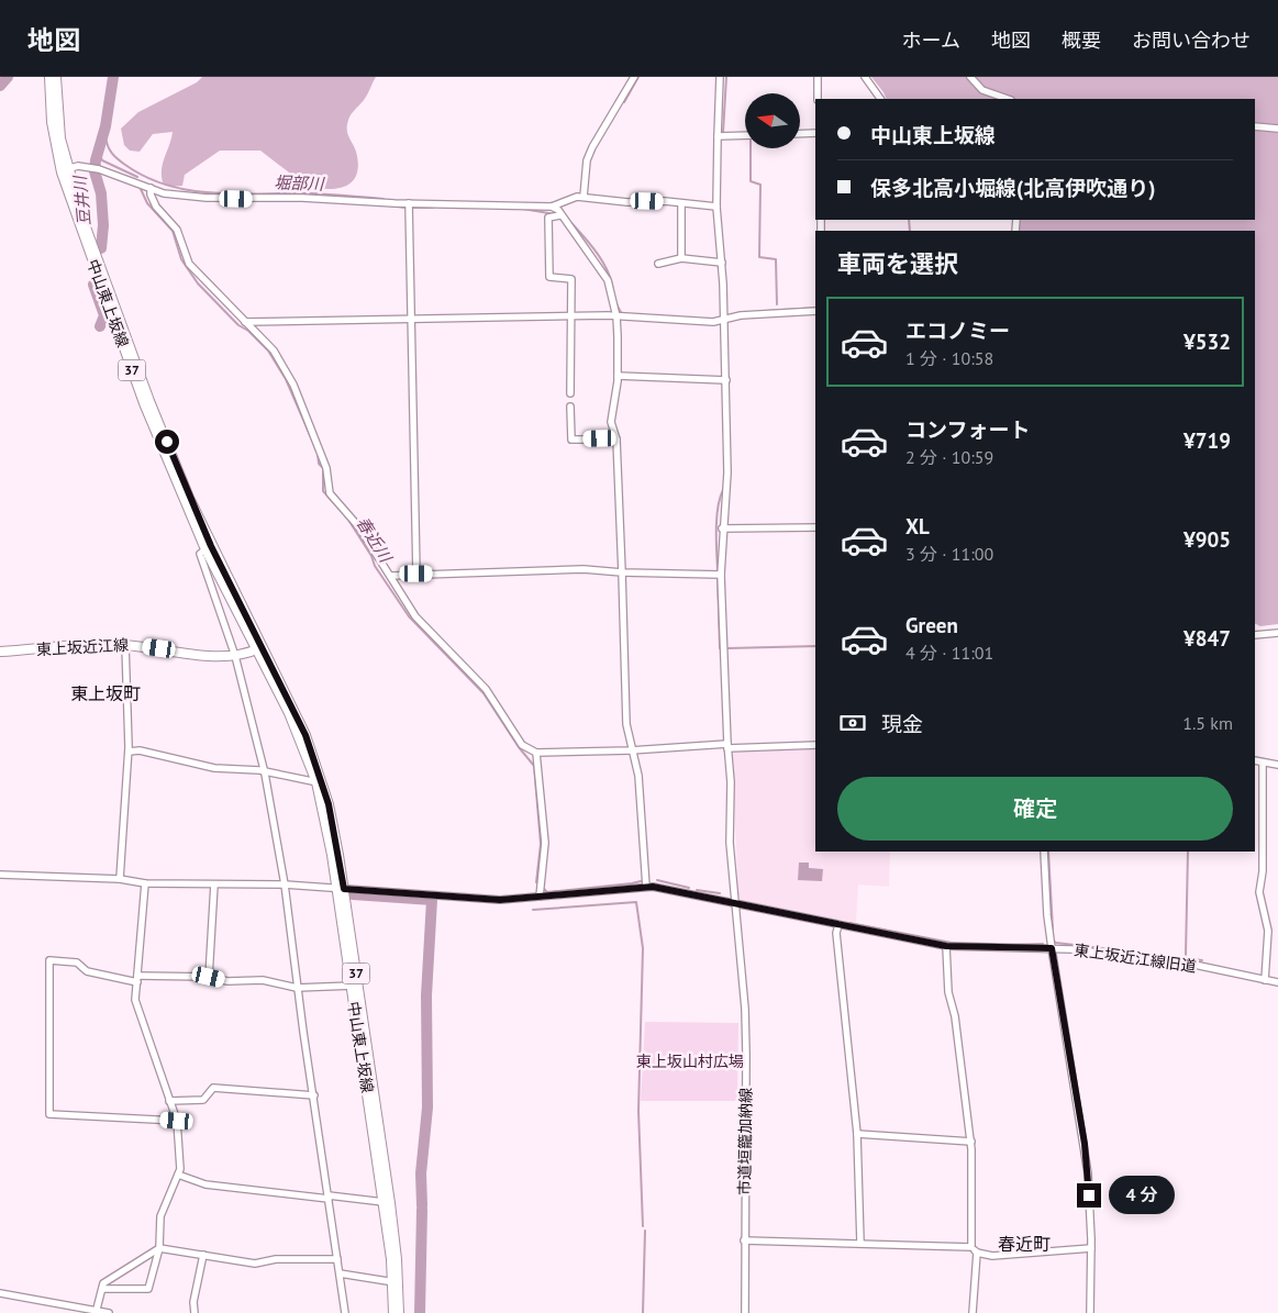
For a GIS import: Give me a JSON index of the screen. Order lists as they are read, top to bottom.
{
  "streets": {
    "main road": ["中山東上坂線", "37", "東上坂近江線"],
    "street": ["東上坂近江線旧道", "市道垣籠加納線"]
  },
  "crossings": [
    ["中山東上坂線", "東上坂近江線"],
    ["中山東上坂線", "東上坂近江線旧道"],
    ["東上坂近江線旧道", "市道垣籠加納線"]
  ],
  "districts": ["東上坂町", "春近町"],
  "water": ["堀部川", "豆井川", "春近川"],
  "parks": ["東上坂山村広場"],
  "north": "left",
  "page": {
    "header": "地図",
    "nav": [
      "ホーム",
      "地図",
      "概要",
      "お問い合わせ"
    ],
    "banner": ["中山東上坂線", "保多北高小堀線(北高伊吹通り)"],
    "heading": "車両を選択",
    "list": [
      {
        "name": "エコノミー",
        "note": "1 分 · 10:58",
        "value": "¥532"
      },
      {
        "name": "コンフォート",
        "note": "2 分 · 10:59",
        "value": "¥719"
      },
      {
        "name": "XL",
        "note": "3 分 · 11:00",
        "value": "¥905"
      },
      {
        "name": "Green",
        "note": "4 分 · 11:01",
        "value": "¥847"
      }
    ],
    "pay": ["現金", "1.5 km"],
    "buttons": "確定",
    "bubble": "4 分"
  }
}
